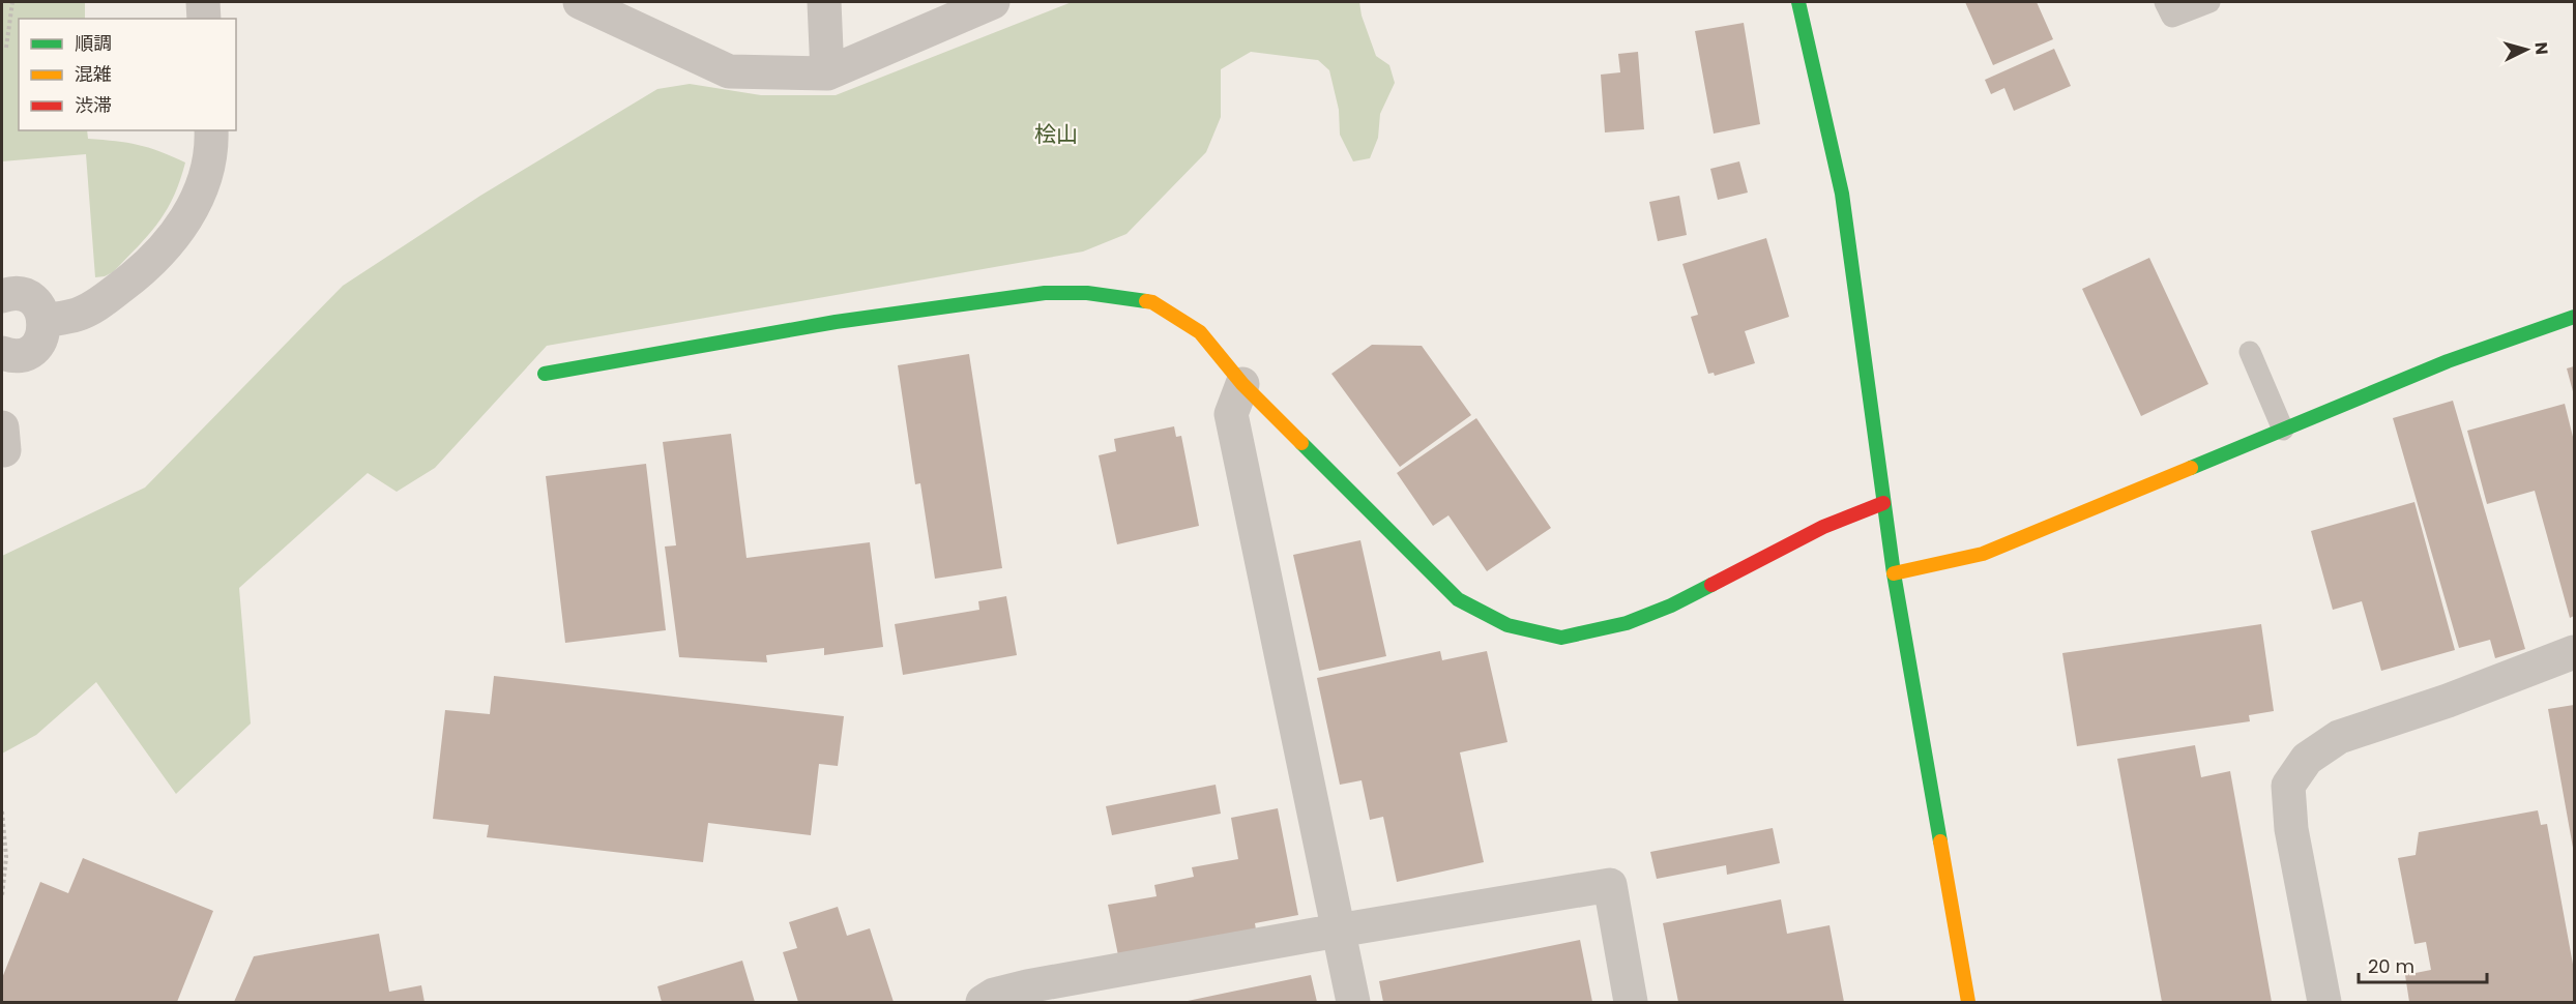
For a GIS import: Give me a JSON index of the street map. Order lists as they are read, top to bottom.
{
  "parks": ["桧山"],
  "legend": ["順調", "混雑", "渋滞"],
  "scale_bar": "20 m",
  "north": "right"
}
